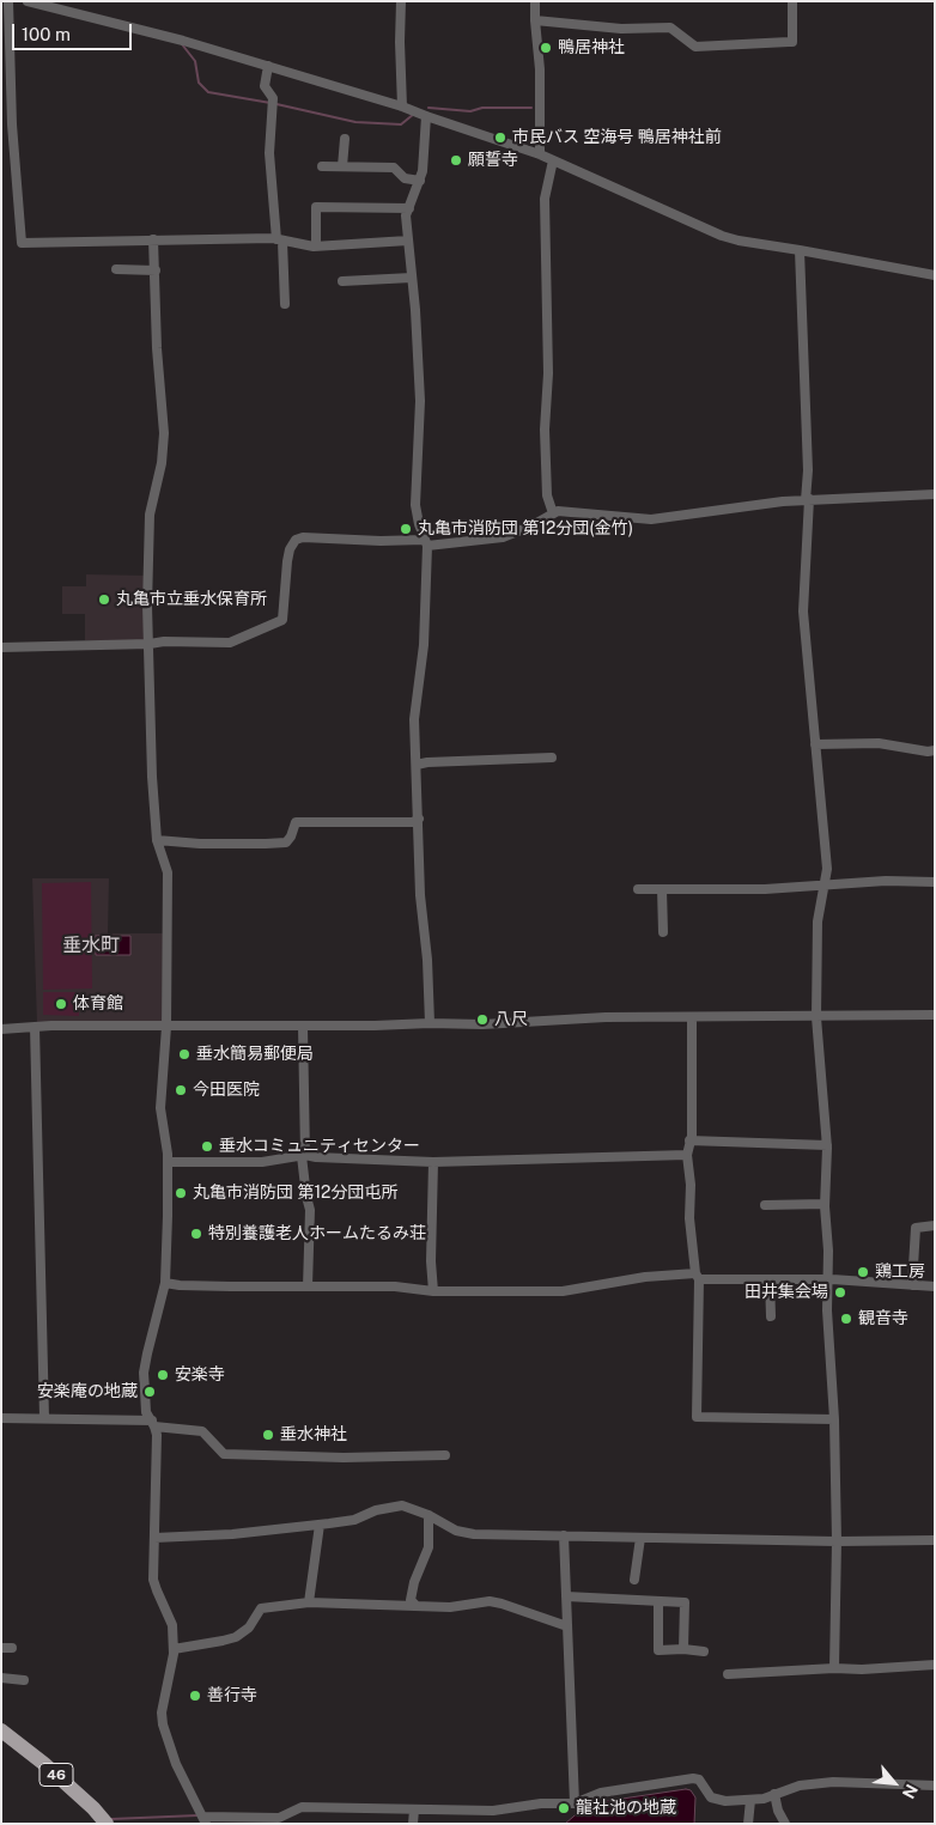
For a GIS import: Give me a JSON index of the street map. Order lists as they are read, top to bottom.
{
  "streets": {
    "main road": ["46"]
  },
  "districts": ["垂水町"],
  "places": [
    "鴨居神社",
    "市民バス 空海号 鴨居神社前",
    "願誓寺",
    "丸亀市消防団 第12分団(金竹)",
    "丸亀市立垂水保育所",
    "体育館",
    "八尺",
    "垂水簡易郵便局",
    "今田医院",
    "垂水コミュニティセンター",
    "丸亀市消防団 第12分団屯所",
    "特別養護老人ホームたるみ荘",
    "鶏工房",
    "田井集会場",
    "観音寺",
    "安楽寺",
    "安楽庵の地蔵",
    "垂水神社",
    "善行寺",
    "龍社池の地蔵"
  ],
  "scale_bar": "100 m",
  "north": "bottom right"
}
